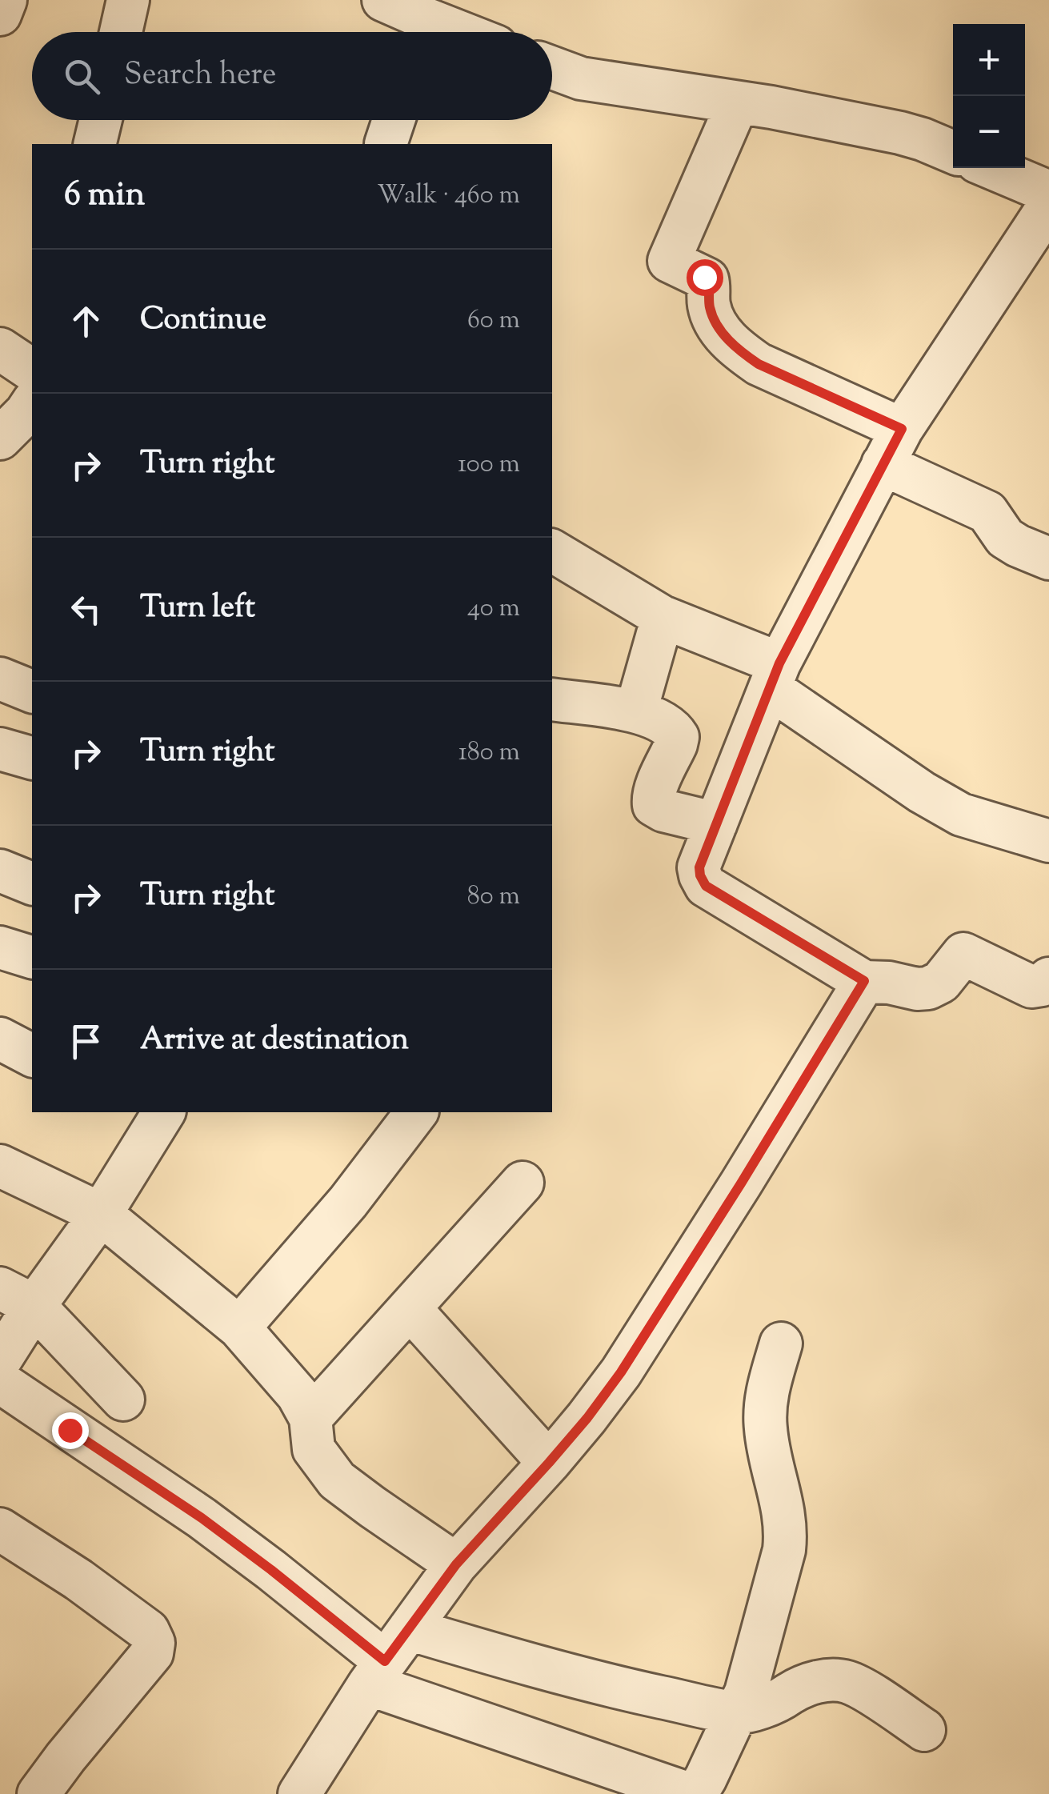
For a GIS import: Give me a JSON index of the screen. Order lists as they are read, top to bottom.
{
  "page": {
    "map_buttons": ["+", "−"],
    "search": "Search here",
    "heading": ["6 min", "Walk · 460 m"],
    "list": [
      ["Continue", "60 m"],
      ["Turn right", "100 m"],
      ["Turn left", "40 m"],
      ["Turn right", "180 m"],
      ["Turn right", "80 m"],
      "Arrive at destination"
    ]
  }
}
